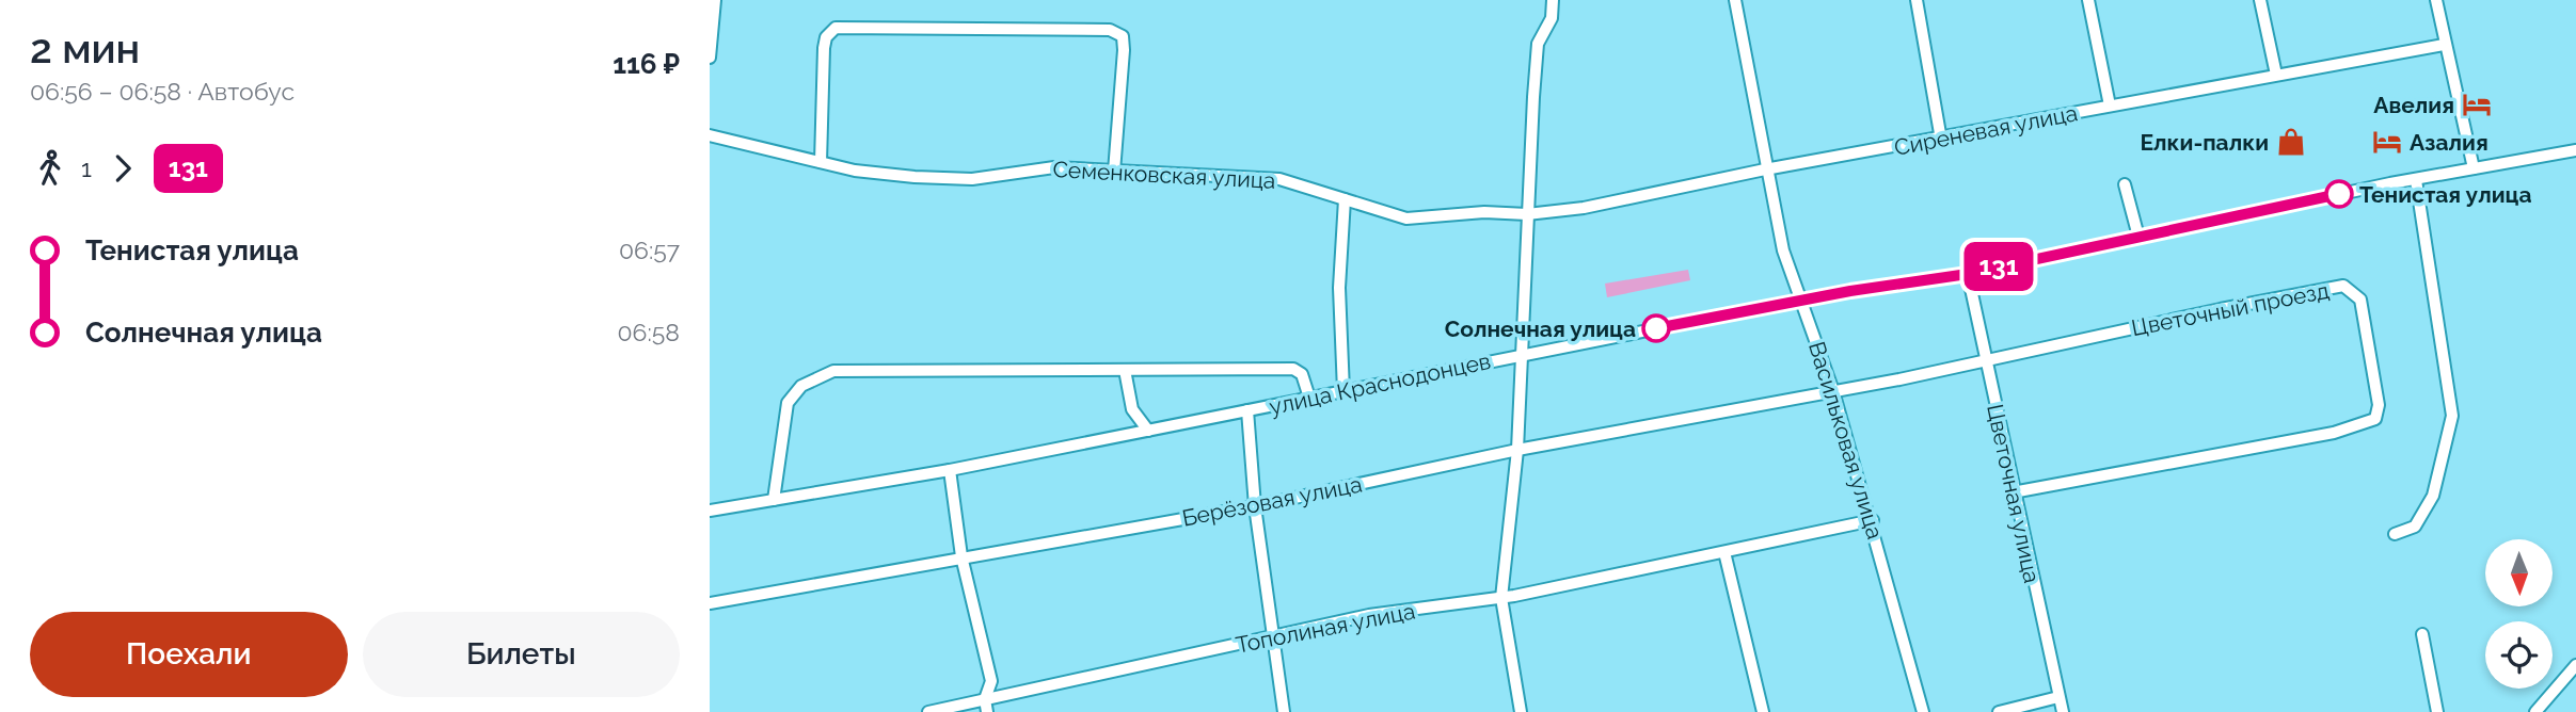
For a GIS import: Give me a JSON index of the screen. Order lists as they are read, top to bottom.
{
  "streets": {
    "street": [
      "Сиреневая улица",
      "Семенковская улица",
      "Цветочный проезд",
      "улица Краснодонцев",
      "Васильковая улица",
      "Цветочная улица",
      "Берёзовая улица",
      "Тополиная улица"
    ]
  },
  "crossings": [
    ["Сиреневая улица", "Семенковская улица"],
    ["Сиреневая улица", "Васильковая улица"],
    ["Цветочный проезд", "Васильковая улица"],
    ["Цветочный проезд", "Цветочная улица"],
    ["Цветочный проезд", "Берёзовая улица"],
    ["улица Краснодонцев", "Васильковая улица"],
    ["улица Краснодонцев", "Цветочная улица"],
    ["Васильковая улица", "Берёзовая улица"],
    ["Васильковая улица", "Тополиная улица"]
  ],
  "places": {
    "hotel": ["Авелия", "Азалия"],
    "shop": ["Елки-палки"],
    "other": ["Тенистая улица", "Солнечная улица"]
  },
  "lines": ["bus line 131"],
  "north": "bottom",
  "page": {
    "heading": ["2 мин", "06:56 – 06:58 · Автобус", "116 ₽"],
    "on_map": "131",
    "legs": ["1", "131"],
    "list": [
      {
        "name": "Тенистая улица",
        "value": "06:57"
      },
      {
        "name": "Солнечная улица",
        "value": "06:58"
      }
    ],
    "buttons": ["Поехали", "Билеты"]
  }
}
